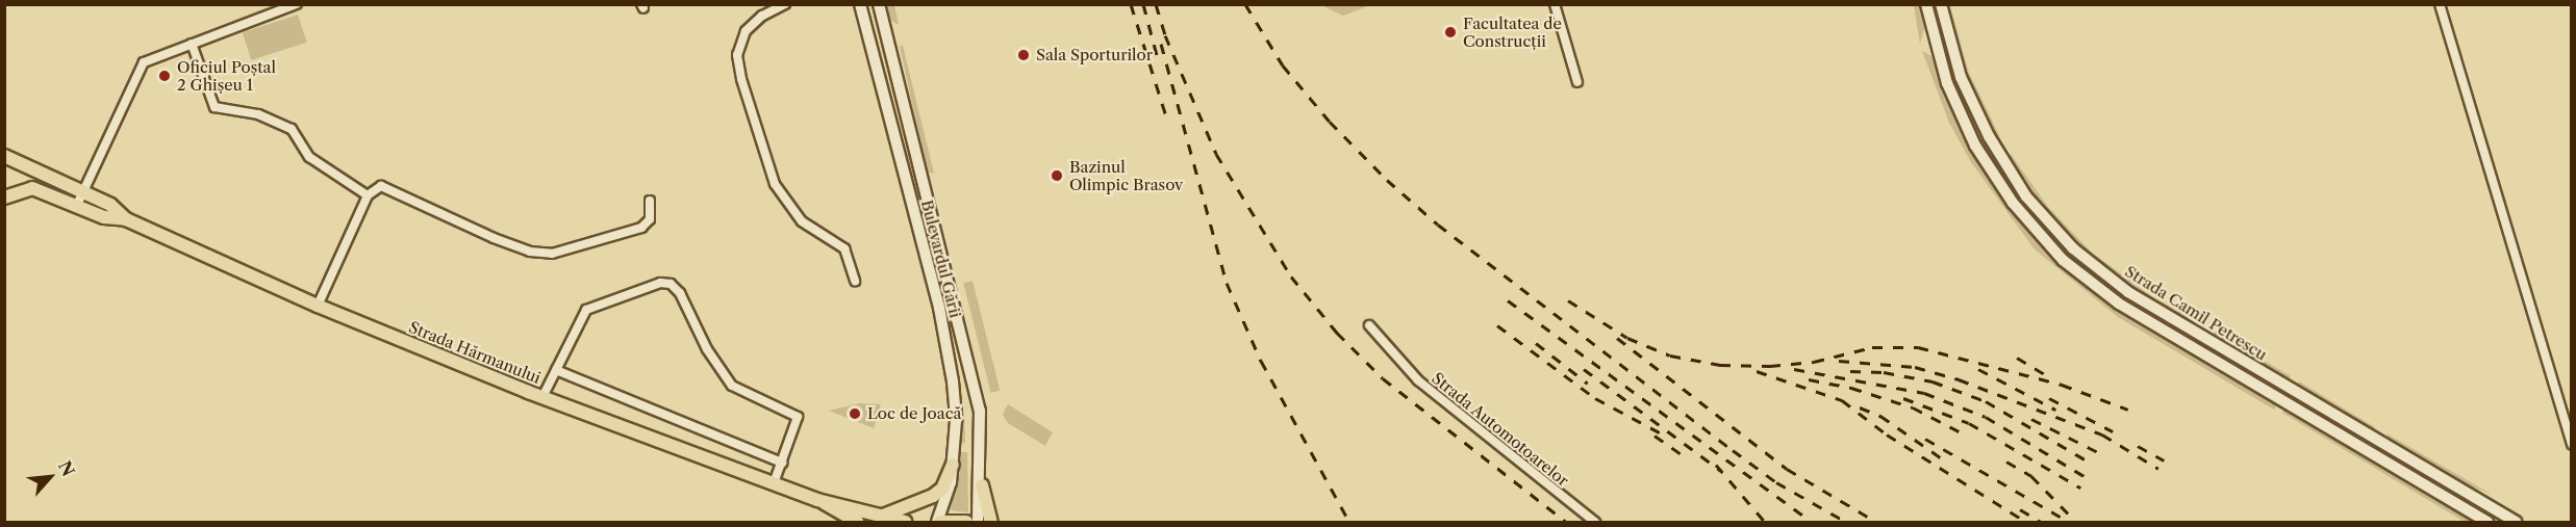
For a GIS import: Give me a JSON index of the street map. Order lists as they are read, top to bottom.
{
  "streets": {
    "main road": ["Strada Hărmanului"],
    "street": ["Bulevardul Gării", "Strada Camil Petrescu", "Strada Automotoarelor"]
  },
  "places": [
    "Facultatea de Construcții",
    "Sala Sporturilor",
    "Oficiul Poștal 2 Ghișeu 1",
    "Bazinul Olimpic Brasov",
    "Loc de Joacă"
  ],
  "north": "top right"
}
